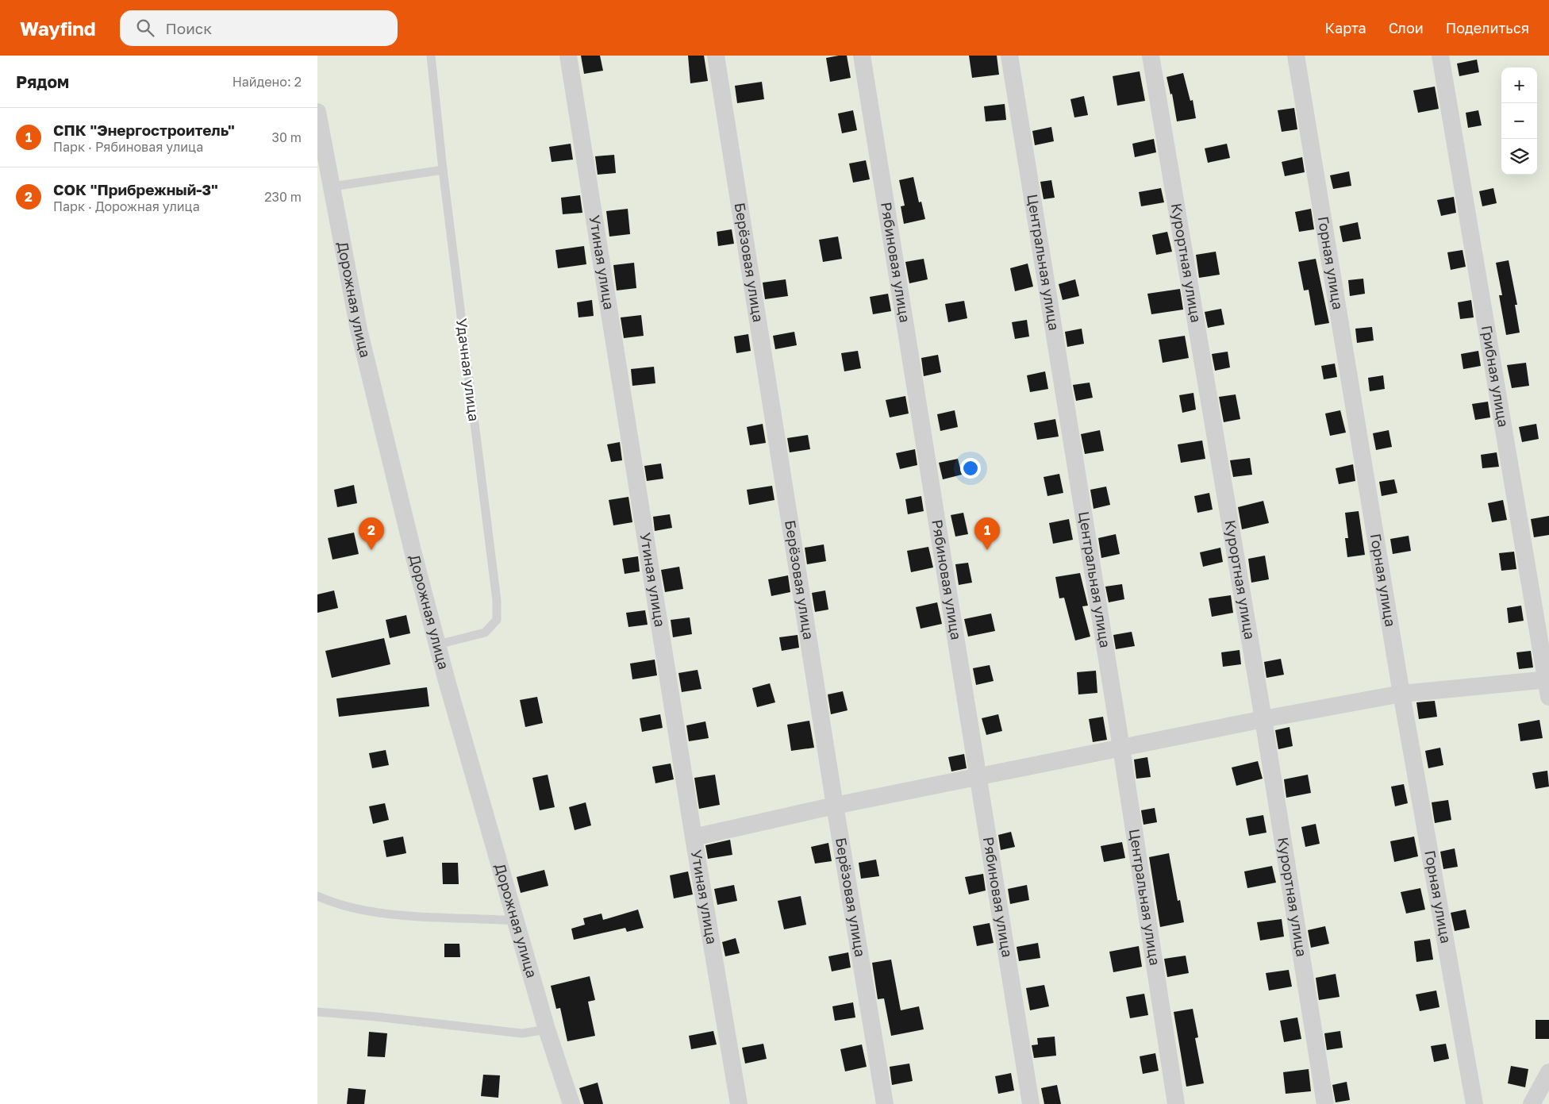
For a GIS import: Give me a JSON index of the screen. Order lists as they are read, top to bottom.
{
  "streets": {
    "street": [
      "Центральная улица",
      "Утиная улица",
      "Берёзовая улица",
      "Рябиновая улица",
      "Курортная улица",
      "Горная улица",
      "Дорожная улица",
      "Грибная улица"
    ],
    "lane": ["Удачная улица"]
  },
  "crossings": [
    ["Дорожная улица", "Удачная улица"]
  ],
  "page": {
    "header": "Wayfind",
    "search": "Поиск",
    "nav": ["Карта", "Слои", "Поделиться"],
    "heading": ["Рядом", "Найдено: 2"],
    "map_buttons": ["+", "−"],
    "list": [
      {
        "mark": "1",
        "name": "СПК \"Энергостроитель\"",
        "note": "Парк · Рябиновая улица",
        "value": "30 m"
      },
      {
        "mark": "2",
        "name": "СОК \"Прибрежный-3\"",
        "note": "Парк · Дорожная улица",
        "value": "230 m"
      }
    ],
    "pins": ["1", "2"]
  }
}
